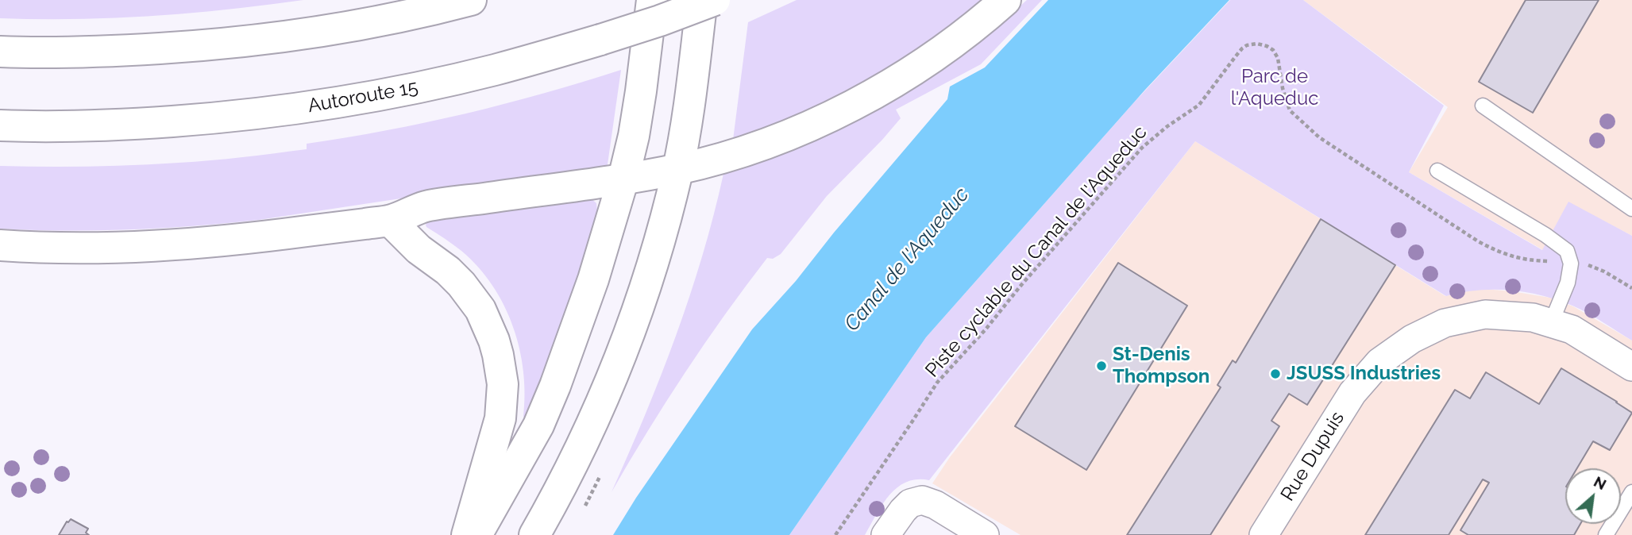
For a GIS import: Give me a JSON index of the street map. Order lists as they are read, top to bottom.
{
  "streets": {
    "main road": ["Autoroute 15"],
    "street": ["Rue Dupuis"],
    "path": ["Piste cyclable du Canal de l'Aqueduc"]
  },
  "water": ["Canal de l'Aqueduc"],
  "parks": ["Parc de l'Aqueduc"],
  "places": ["St-Denis Thompson", "JSUSS Industries"],
  "north": "top right"
}
